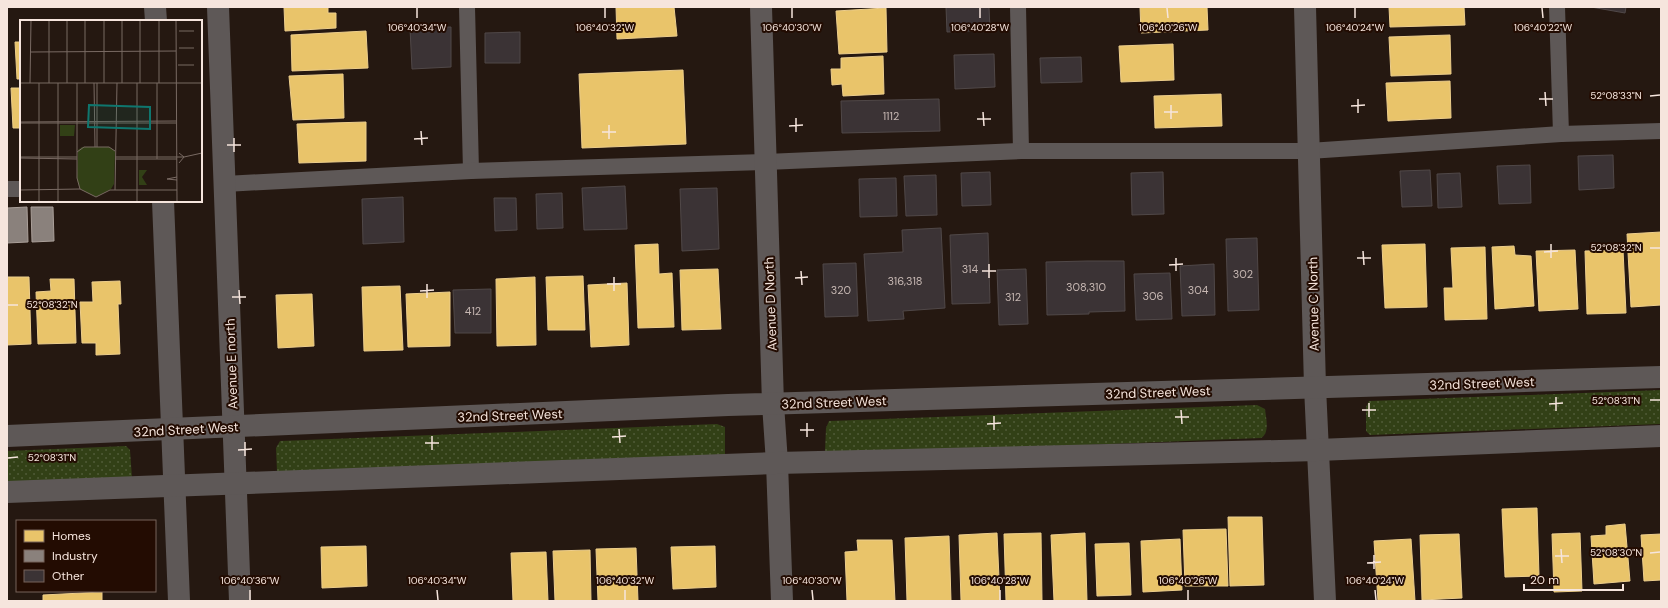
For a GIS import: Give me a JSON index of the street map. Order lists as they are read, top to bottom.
{
  "streets": {
    "street": [
      "Avenue D North",
      "Avenue C North",
      "Avenue E north",
      "32nd Street West"
    ]
  },
  "crossings": [
    ["Avenue D North", "32nd Street West"],
    ["Avenue C North", "32nd Street West"],
    ["Avenue E north", "32nd Street West"]
  ],
  "house_numbers": [
    "1112",
    "314",
    "302",
    "316,318",
    "308,310",
    "320",
    "304",
    "306",
    "312",
    "412"
  ],
  "legend": ["Homes", "Industry", "Other"],
  "scale_bar": "20 m",
  "coordinates": [
    "106°40'34\"W",
    "106°40'32\"W",
    "106°40'30\"W",
    "106°40'28\"W",
    "106°40'26\"W",
    "106°40'24\"W",
    "106°40'22\"W",
    "52°08'33\"N",
    "52°08'32\"N",
    "52°08'31\"N",
    "52°08'30\"N",
    "106°40'36\"W"
  ]
}
